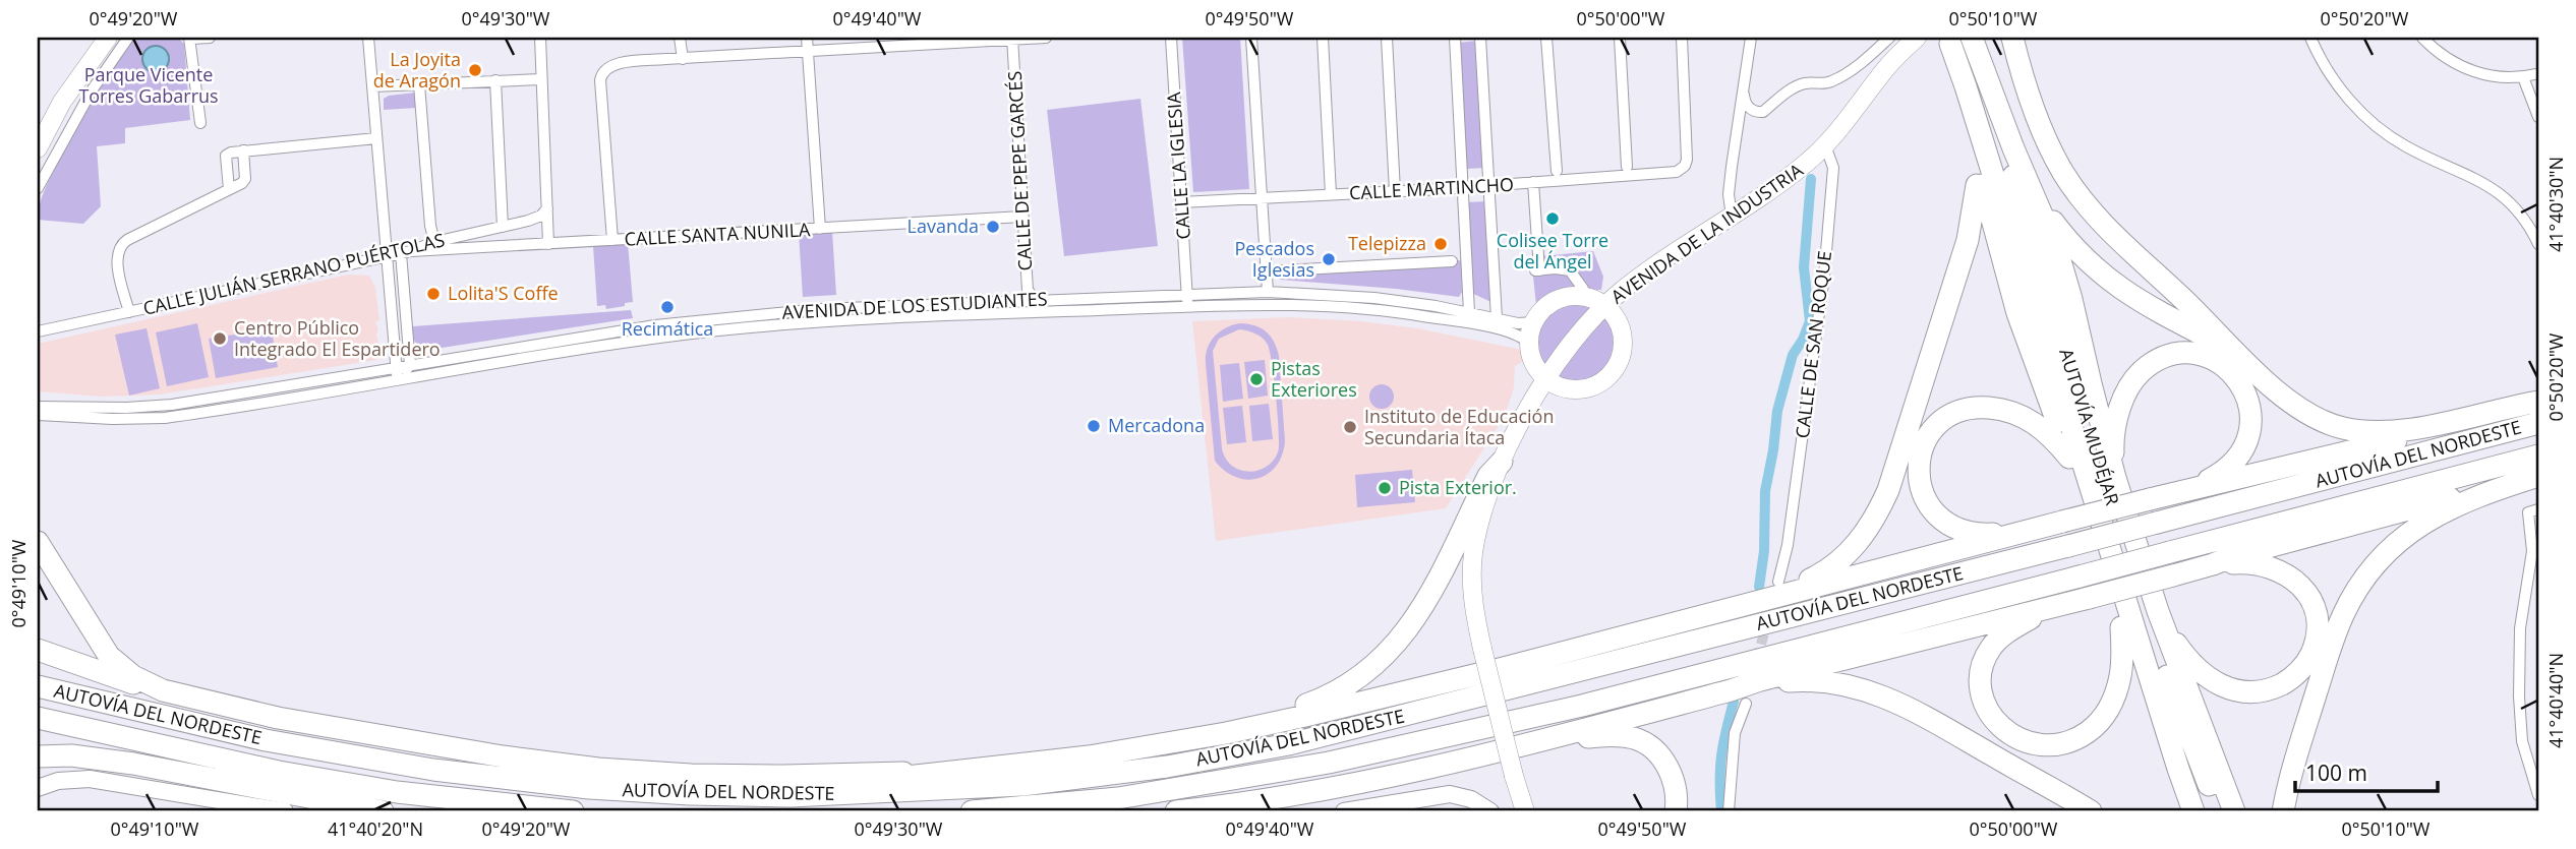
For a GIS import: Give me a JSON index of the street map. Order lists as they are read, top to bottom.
{
  "streets": {
    "highway": ["AUTOVÍA MUDÉJAR", "AUTOVÍA DEL NORDESTE"],
    "main road": ["AVENIDA DE LA INDUSTRIA"],
    "street": [
      "CALLE LA IGLESIA",
      "CALLE DE PEPE GARCÉS",
      "CALLE MARTINCHO",
      "CALLE SANTA NUNILA",
      "CALLE JULIÁN SERRANO PUÉRTOLAS",
      "AVENIDA DE LOS ESTUDIANTES",
      "CALLE DE SAN ROQUE"
    ]
  },
  "crossings": [
    ["CALLE LA IGLESIA", "CALLE MARTINCHO"],
    ["CALLE LA IGLESIA", "AVENIDA DE LOS ESTUDIANTES"],
    ["CALLE DE PEPE GARCÉS", "CALLE SANTA NUNILA"],
    ["CALLE DE PEPE GARCÉS", "AVENIDA DE LOS ESTUDIANTES"],
    ["AVENIDA DE LA INDUSTRIA", "CALLE DE SAN ROQUE"],
    ["CALLE SANTA NUNILA", "CALLE JULIÁN SERRANO PUÉRTOLAS"]
  ],
  "parks": ["Parque Vicente Torres Gabarrus"],
  "places": [
    "La Joyita de Aragón",
    "Colisee Torre del Ángel",
    "Lavanda",
    "Telepizza",
    "Pescados Iglesias",
    "Lolita'S Coffe",
    "Recimática",
    "Centro Público Integrado El Espartidero",
    "Pistas Exteriores",
    "Mercadona",
    "Instituto de Educación Secundaria Ítaca",
    "Pista Exterior."
  ],
  "scale_bar": "100 m",
  "coordinates": [
    "0°49'20\"W",
    "0°49'30\"W",
    "0°49'40\"W",
    "0°49'50\"W",
    "0°50'00\"W",
    "0°50'10\"W",
    "0°50'20\"W",
    "41°40'30\"N",
    "0°49'10\"W",
    "41°40'40\"N",
    "41°40'20\"N"
  ]
}
